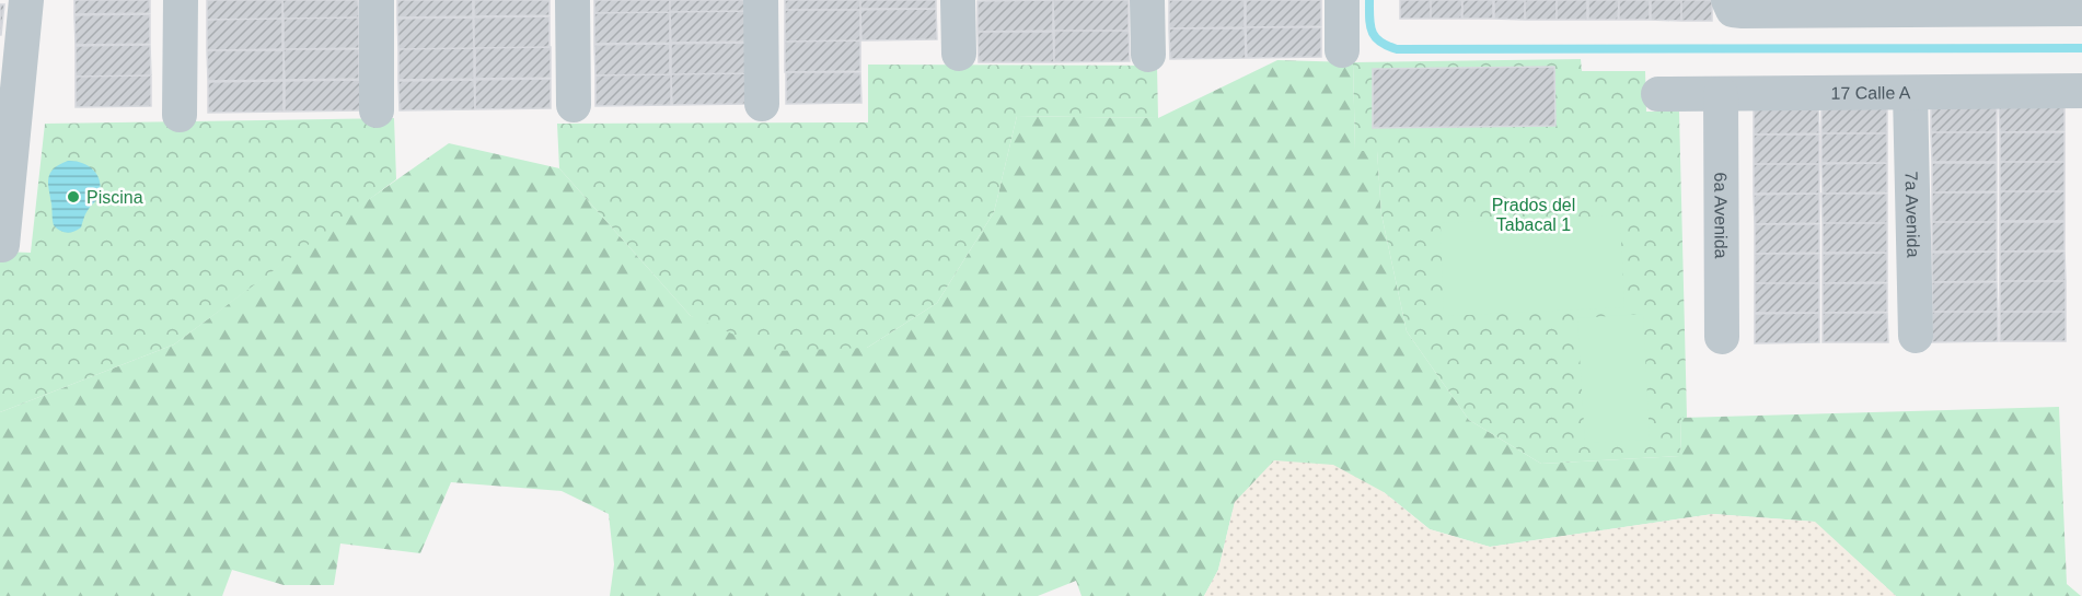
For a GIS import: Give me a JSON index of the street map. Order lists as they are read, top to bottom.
{
  "streets": {
    "street": ["17 Calle A", "7a Avenida", "6a Avenida"]
  },
  "crossings": [
    ["17 Calle A", "7a Avenida"],
    ["17 Calle A", "6a Avenida"]
  ],
  "parks": ["Prados del Tabacal 1"],
  "places": ["Piscina"]
}
